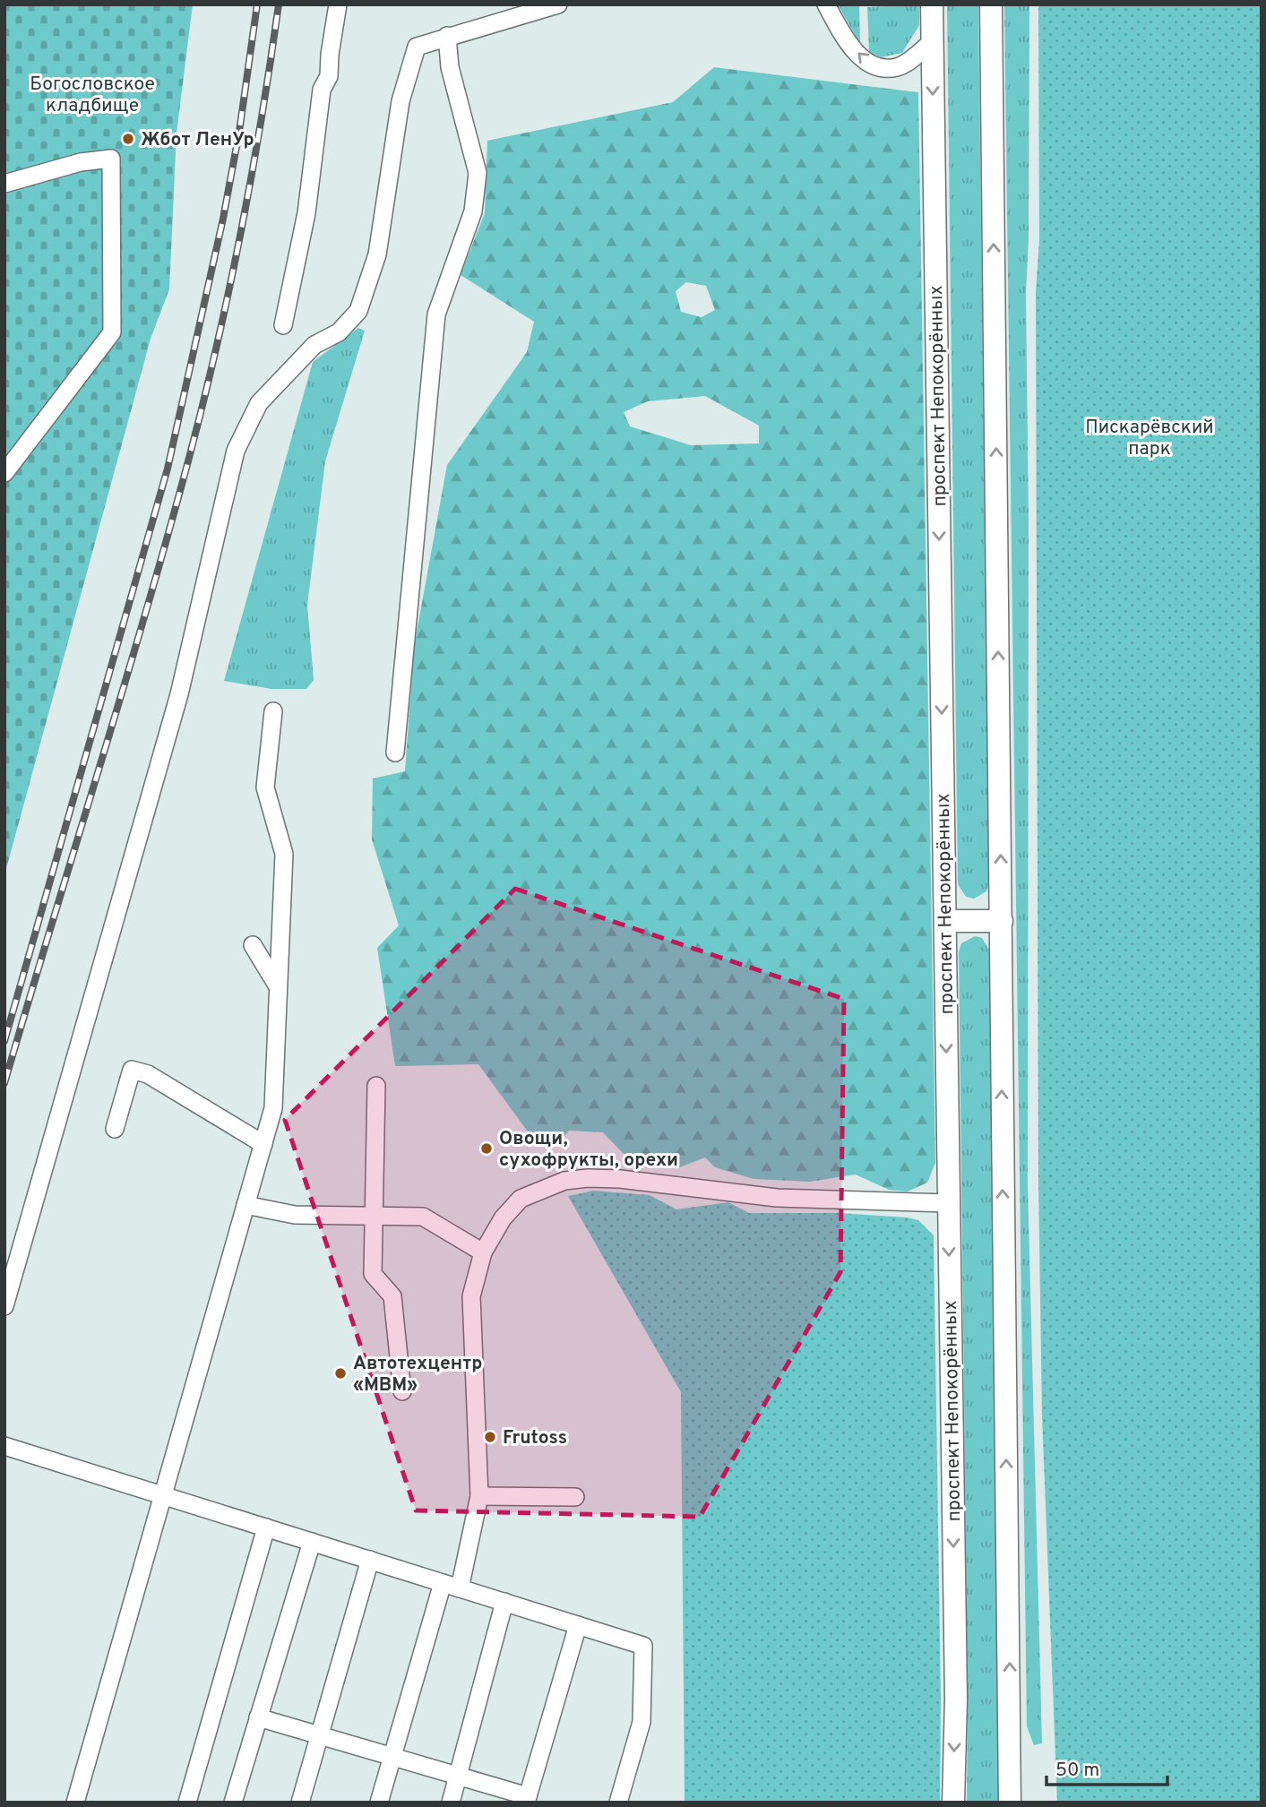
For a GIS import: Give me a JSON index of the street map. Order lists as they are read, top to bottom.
{
  "streets": {
    "main road": ["проспект Непокорённых"]
  },
  "parks": ["Богословское кладбище", "Пискарёвский парк"],
  "places": [
    "Жбот ЛенУр",
    "Овощи, сухофрукты, орехи",
    "Автотехцентр «МВМ»",
    "Frutoss"
  ],
  "scale_bar": "50 m"
}
